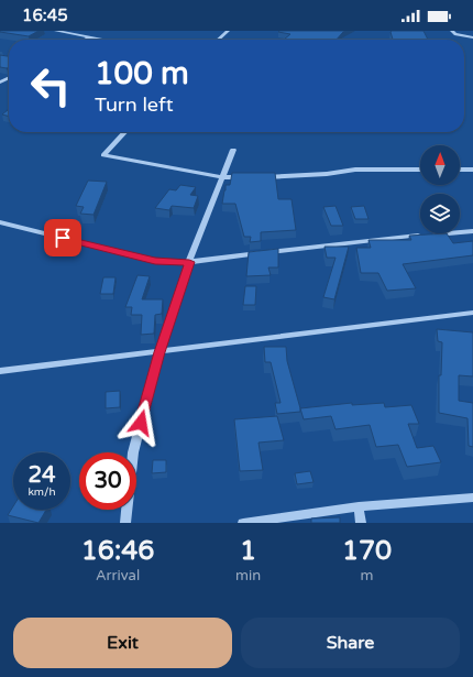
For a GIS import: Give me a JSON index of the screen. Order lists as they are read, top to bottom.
{
  "north": "top",
  "page": {
    "status": "16:45",
    "turn": ["100 m", "Turn left"],
    "speed": "24 km/h",
    "limit": "30",
    "eta": [
      "16:46",
      "Arrival",
      "1",
      "min",
      "170",
      "m"
    ],
    "buttons": ["Exit", "Share"]
  }
}
